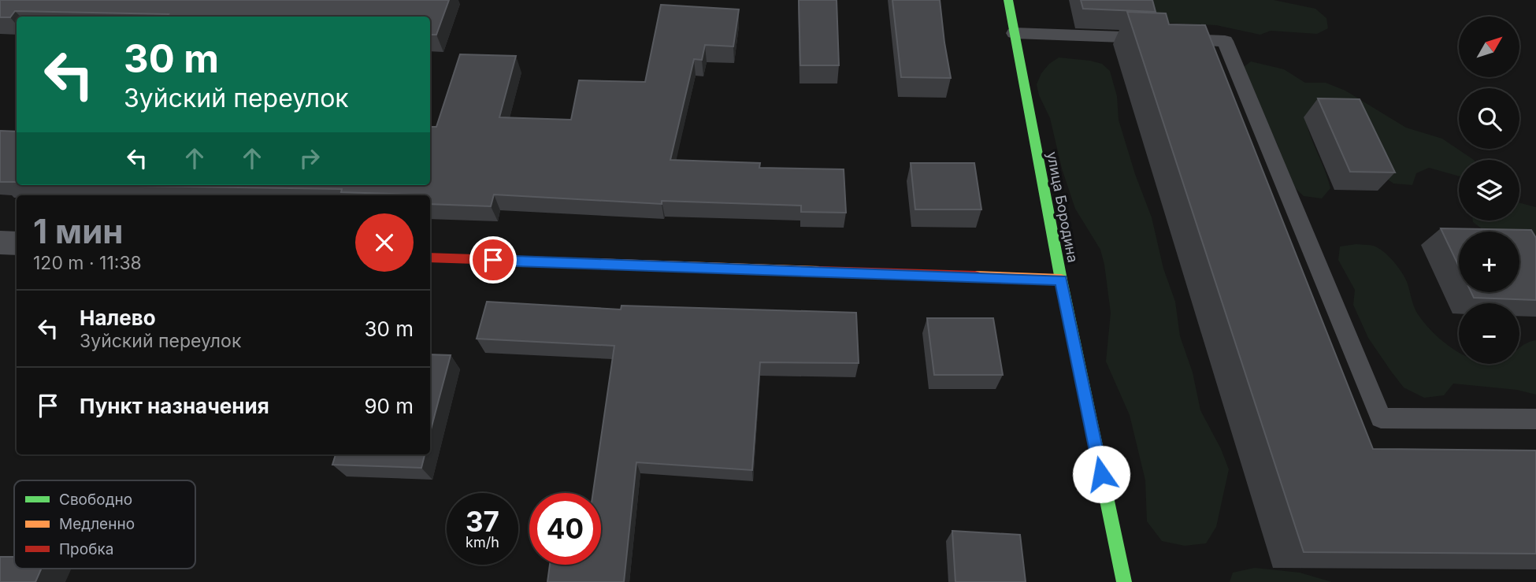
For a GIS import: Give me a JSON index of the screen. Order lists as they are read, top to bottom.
{
  "streets": {
    "street": ["улица Бородина"]
  },
  "legend": ["Свободно", "Медленно", "Пробка"],
  "north": "top right",
  "page": {
    "map_buttons": ["+", "−"],
    "turn": ["30 m", "Зуйский переулок"],
    "heading": ["1 мин", "120 m · 11:38"],
    "list": [
      {
        "name": "Налево",
        "note": "Зуйский переулок",
        "value": "30 m"
      },
      {
        "name": "Пункт назначения",
        "value": "90 m"
      }
    ],
    "speed": "37 km/h",
    "limit": "40"
  }
}
